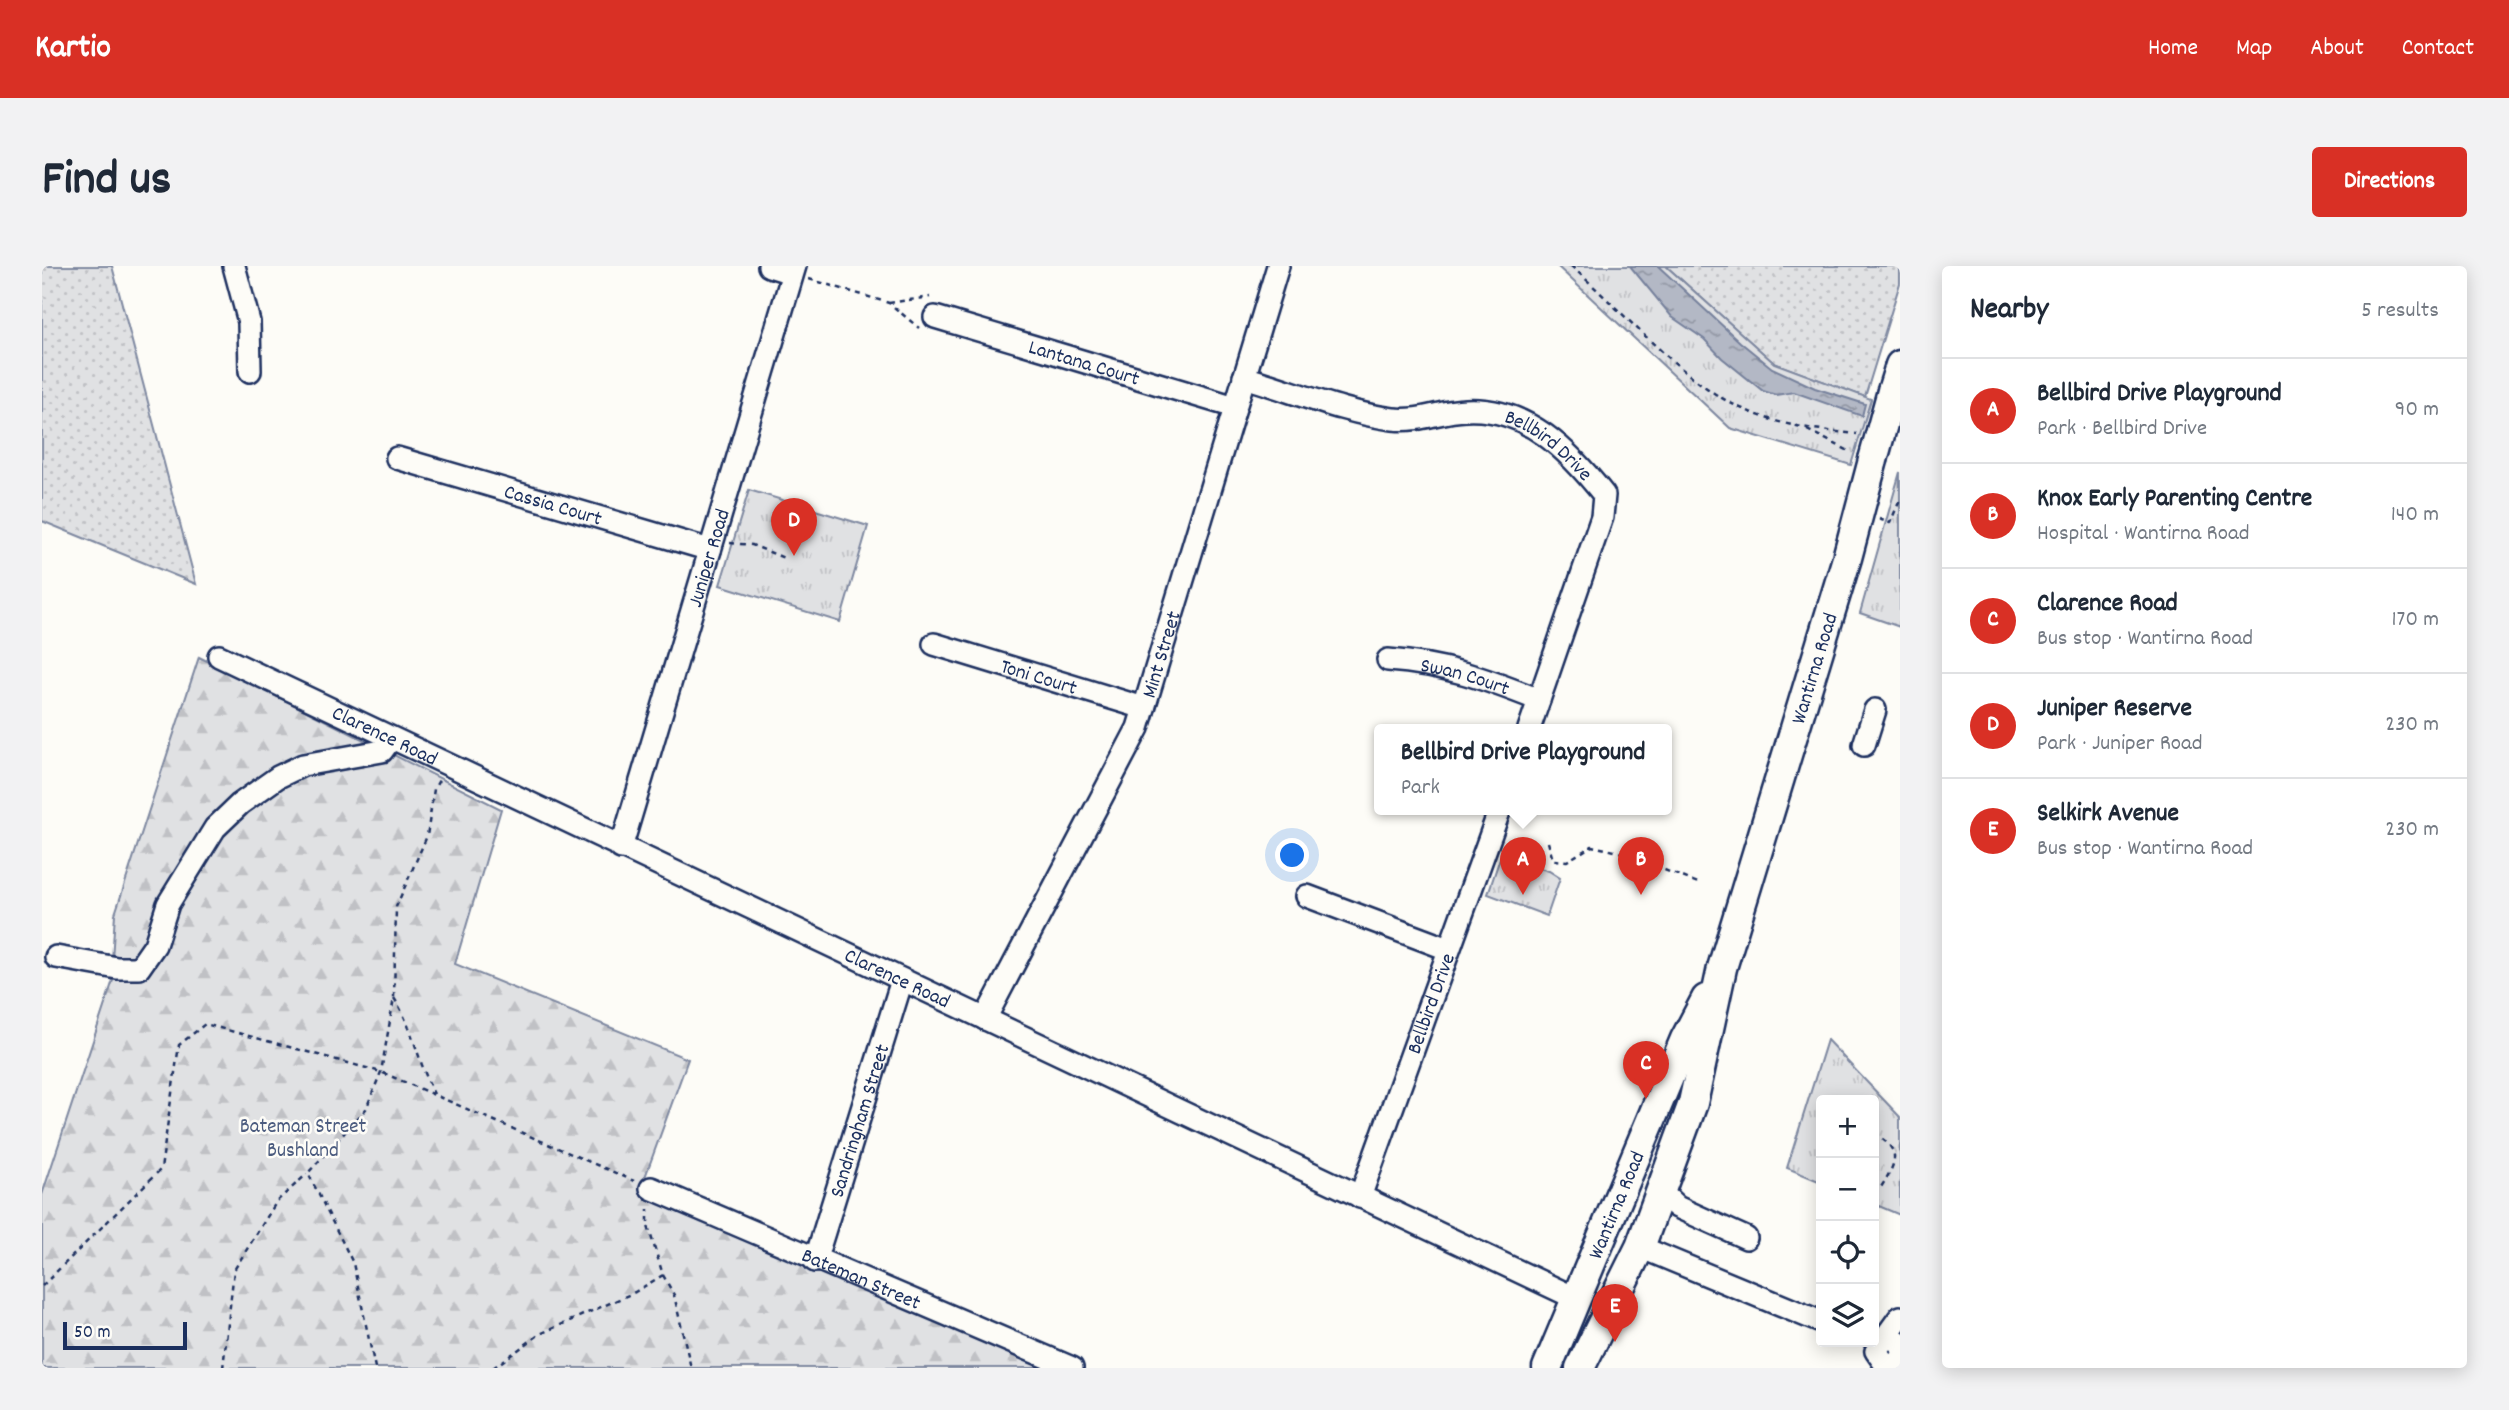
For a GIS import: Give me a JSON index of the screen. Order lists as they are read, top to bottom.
{
  "streets": {
    "main road": ["Wantirna Road"],
    "street": [
      "Lantana Court",
      "Bellbird Drive",
      "Cassia Court",
      "Juniper Road",
      "Mint Street",
      "Toni Court",
      "Swan Court",
      "Clarence Road",
      "Sandringham Street",
      "Bateman Street"
    ]
  },
  "crossings": [
    ["Lantana Court", "Mint Street"],
    ["Bellbird Drive", "Mint Street"],
    ["Bellbird Drive", "Swan Court"],
    ["Bellbird Drive", "Clarence Road"],
    ["Cassia Court", "Juniper Road"],
    ["Juniper Road", "Clarence Road"],
    ["Mint Street", "Toni Court"],
    ["Mint Street", "Clarence Road"],
    ["Wantirna Road", "Clarence Road"],
    ["Clarence Road", "Sandringham Street"],
    ["Sandringham Street", "Bateman Street"]
  ],
  "parks": ["Bateman Street Bushland"],
  "scale_bar": "50 m",
  "page": {
    "header": "Kartio",
    "nav": [
      "Home",
      "Map",
      "About",
      "Contact"
    ],
    "title": "Find us",
    "buttons": "Directions",
    "heading": ["Nearby", "5 results"],
    "list": [
      {
        "mark": "A",
        "name": "Bellbird Drive Playground",
        "note": "Park · Bellbird Drive",
        "value": "90 m"
      },
      {
        "mark": "B",
        "name": "Knox Early Parenting Centre",
        "note": "Hospital · Wantirna Road",
        "value": "140 m"
      },
      {
        "mark": "C",
        "name": "Clarence Road",
        "note": "Bus stop · Wantirna Road",
        "value": "170 m"
      },
      {
        "mark": "D",
        "name": "Juniper Reserve",
        "note": "Park · Juniper Road",
        "value": "230 m"
      },
      {
        "mark": "E",
        "name": "Selkirk Avenue",
        "note": "Bus stop · Wantirna Road",
        "value": "230 m"
      }
    ],
    "pins": [
      "D",
      "A",
      "B",
      "C",
      "E"
    ],
    "popup": ["Bellbird Drive Playground", "Park"],
    "map_buttons": ["+", "−"],
    "scale": "50 m"
  }
}
